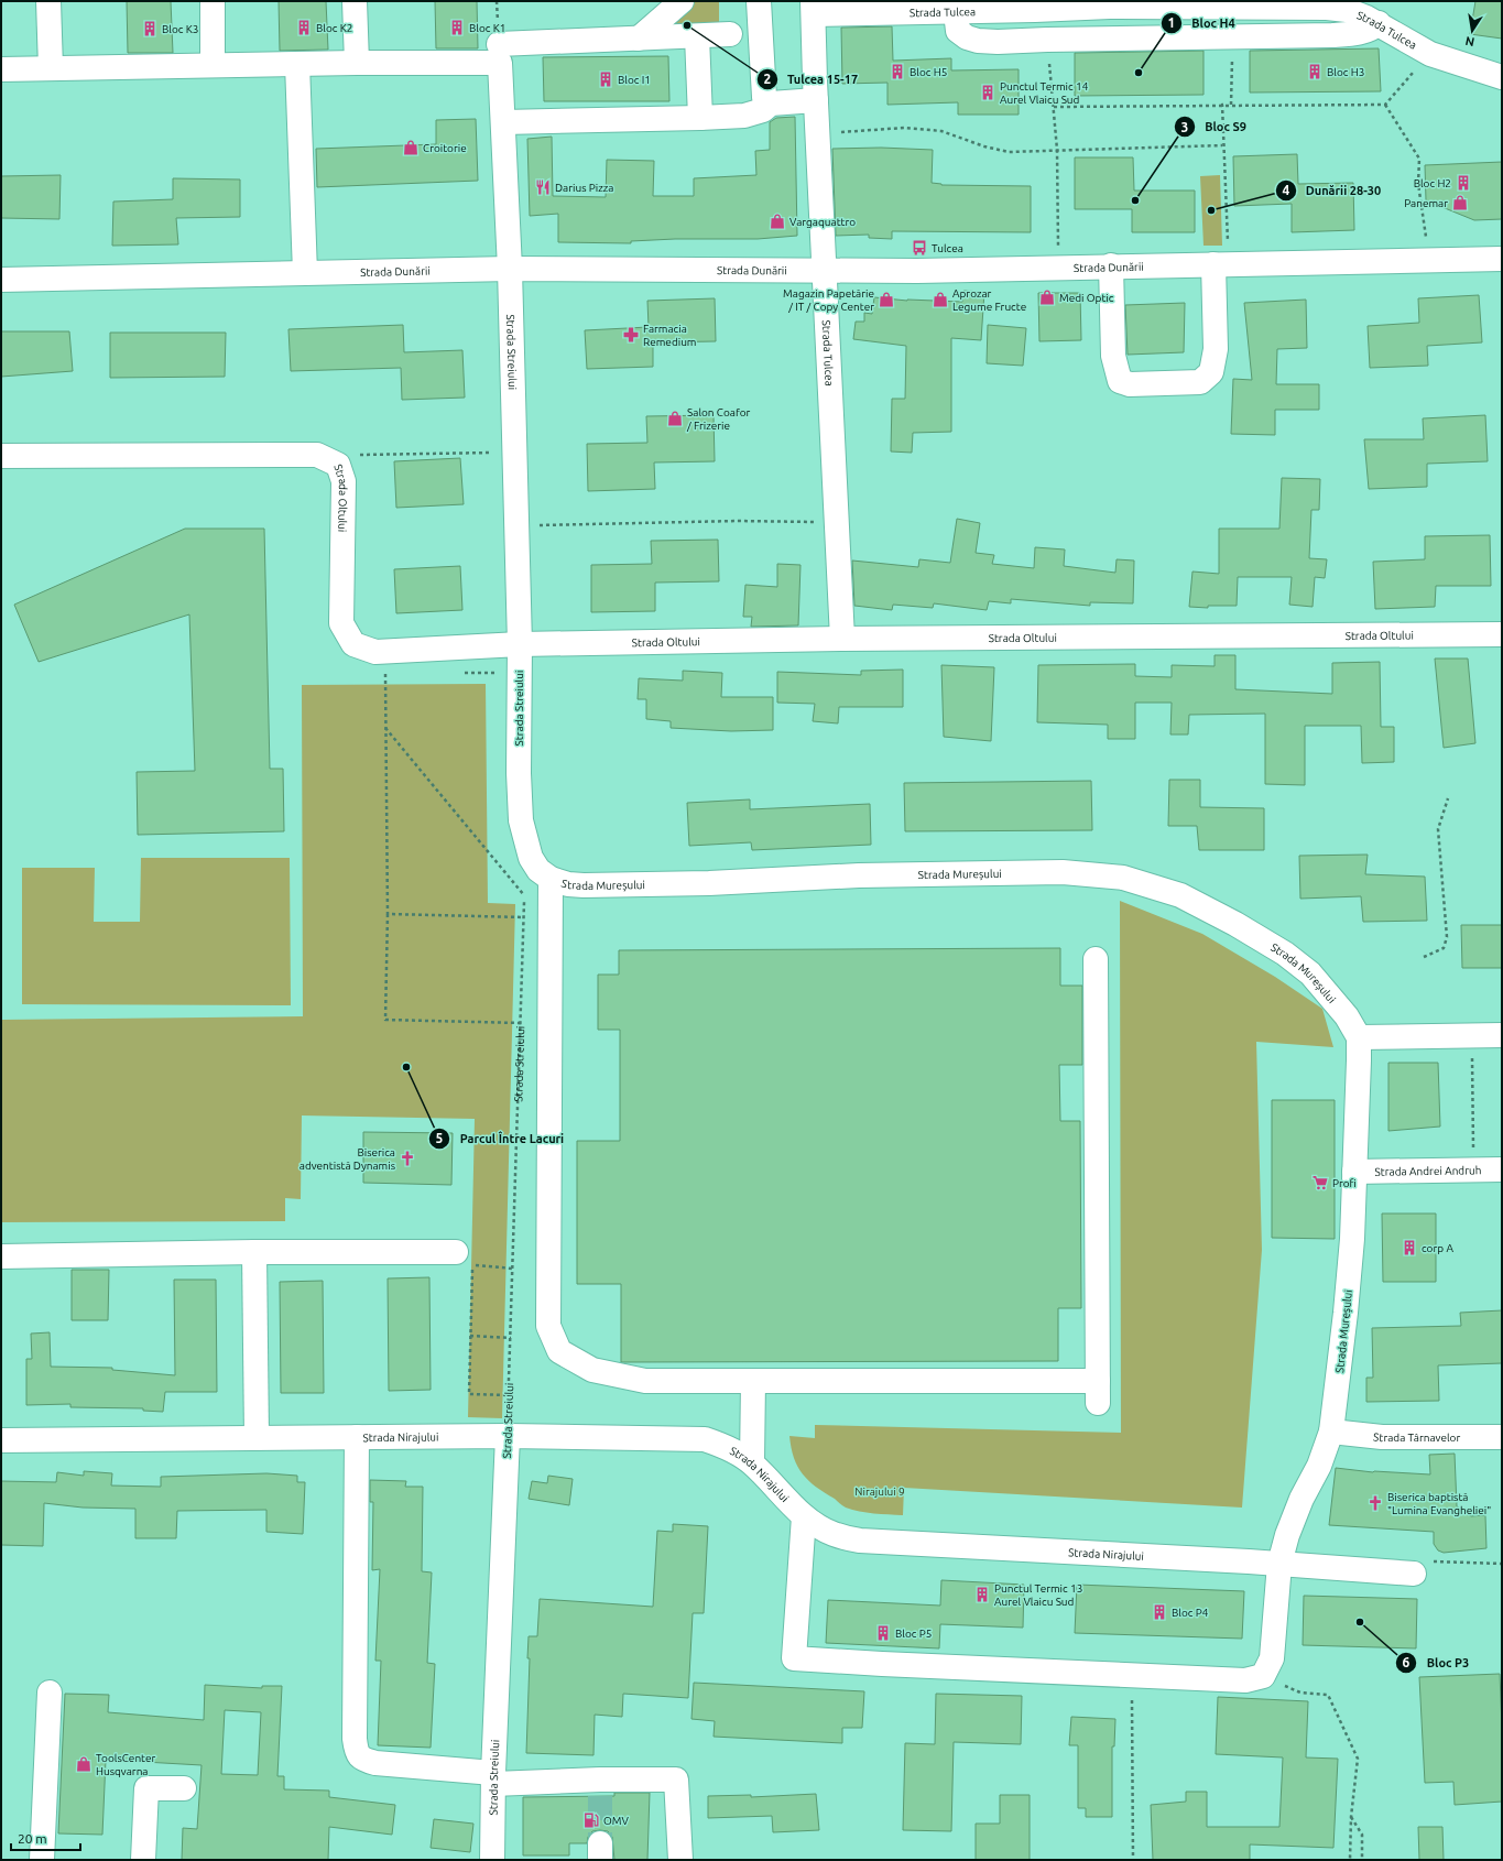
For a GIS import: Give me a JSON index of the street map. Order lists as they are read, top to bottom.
{
  "streets": {
    "street": [
      "Strada Tulcea",
      "Strada Dunării",
      "Strada Streiului",
      "Strada Oltului",
      "Strada Mureșului",
      "Strada Andrei Andruh",
      "Strada Nirajului",
      "Strada Târnavelor"
    ]
  },
  "crossings": [
    ["Strada Tulcea", "Strada Dunării"],
    ["Strada Tulcea", "Strada Oltului"],
    ["Strada Dunării", "Strada Streiului"],
    ["Strada Streiului", "Strada Oltului"],
    ["Strada Streiului", "Strada Mureșului"],
    ["Strada Streiului", "Strada Nirajului"],
    ["Strada Mureșului", "Strada Andrei Andruh"],
    ["Strada Mureșului", "Strada Nirajului"],
    ["Strada Mureșului", "Strada Târnavelor"]
  ],
  "parks": ["Nirajului 9"],
  "places": {
    "other": [
      "Tulcea 15-17",
      "Bloc H4",
      "Bloc S9",
      "Dunării 28-30",
      "Parcul Între Lacuri",
      "Bloc P3"
    ],
    "building": [
      "Bloc K2",
      "Bloc K1",
      "Bloc K3",
      "Bloc H5",
      "Bloc H3",
      "Bloc I1",
      "Punctul Termic 14 Aurel Vlaicu Sud",
      "Bloc H2",
      "corp A",
      "Punctul Termic 13 Aurel Vlaicu Sud",
      "Bloc P4",
      "Bloc P5"
    ],
    "shop": [
      "Croitorie",
      "Panemar",
      "Vargaquattro",
      "Medi Optic",
      "Magazin Papetărie / IT / Copy Center",
      "Aprozar Legume Fructe",
      "Salon Coafor / Frizerie",
      "ToolsCenter Husqvarna"
    ],
    "restaurant": ["Darius Pizza"],
    "bus stop": ["Tulcea"],
    "pharmacy": ["Farmacia Remedium"],
    "church": ["Biserica adventistă Dynamis", "Biserica baptistă \"Lumina Evangheliei\""],
    "supermarket": ["Profi"],
    "fuel station": ["OMV"]
  },
  "scale_bar": "20 m",
  "north": "bottom"
}
